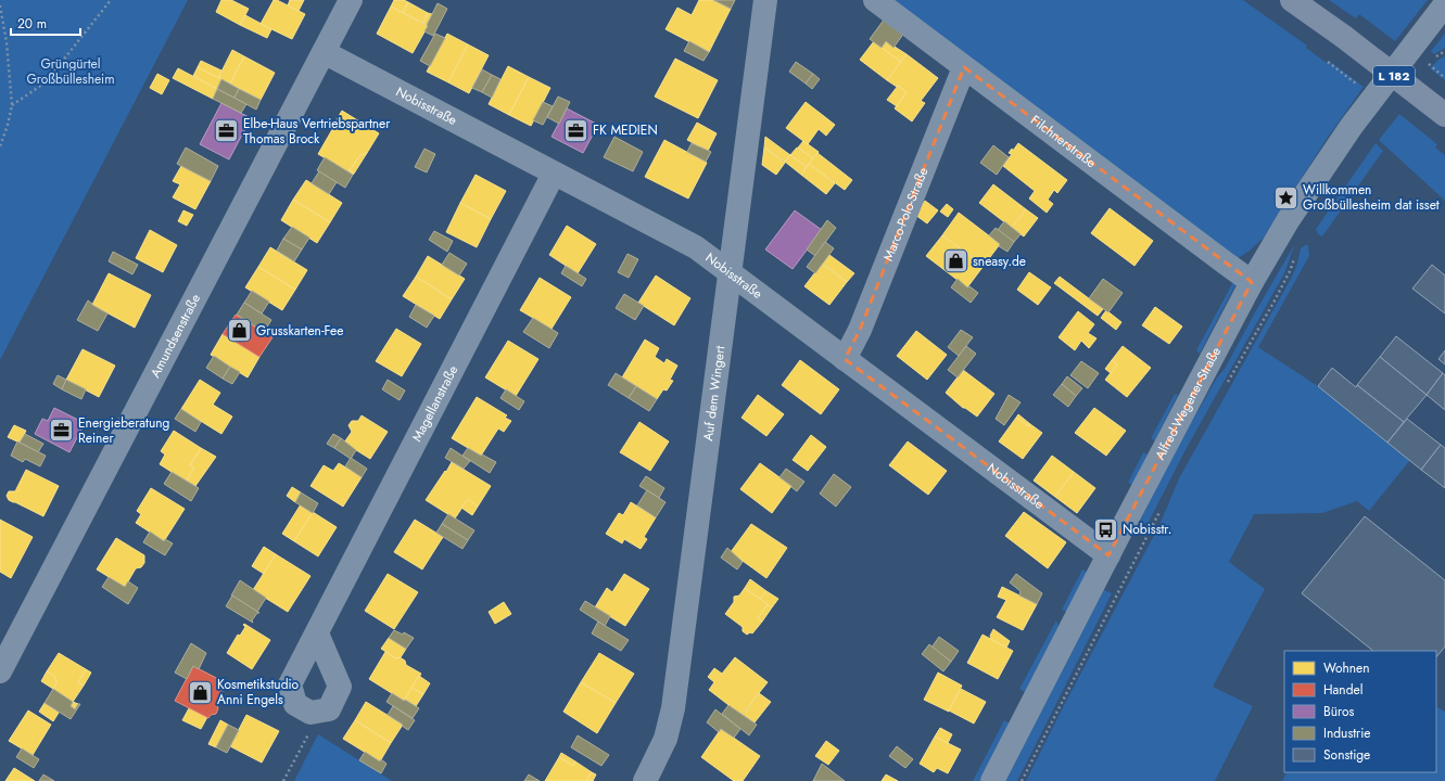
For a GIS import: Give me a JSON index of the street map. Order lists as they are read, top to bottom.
{
  "streets": {
    "main road": ["L 182"],
    "street": [
      "Nobisstraße",
      "Filchnerstraße",
      "Marco-Polo-Straße",
      "Amundsenstraße",
      "Auf dem Wingert",
      "Alfred-Wegener-Straße",
      "Magellanstraße"
    ]
  },
  "crossings": [
    ["Nobisstraße", "Marco-Polo-Straße"],
    ["Nobisstraße", "Amundsenstraße"],
    ["Nobisstraße", "Auf dem Wingert"],
    ["Nobisstraße", "Alfred-Wegener-Straße"],
    ["Nobisstraße", "Magellanstraße"],
    ["Filchnerstraße", "Marco-Polo-Straße"],
    ["Filchnerstraße", "Alfred-Wegener-Straße"]
  ],
  "parks": ["Grüngürtel Großbüllesheim"],
  "places": {
    "office": ["FK MEDIEN", "Elbe-Haus Vertriebspartner Thomas Brock", "Energieberatung Reiner"],
    "place": ["Willkommen Großbüllesheim dat isset"],
    "shop": ["sneasy.de", "Grusskarten-Fee", "Kosmetikstudio Anni Engels"],
    "bus stop": ["Nobisstr."]
  },
  "legend": [
    "Wohnen",
    "Handel",
    "Büros",
    "Industrie",
    "Sonstige"
  ],
  "scale_bar": "20 m"
}
